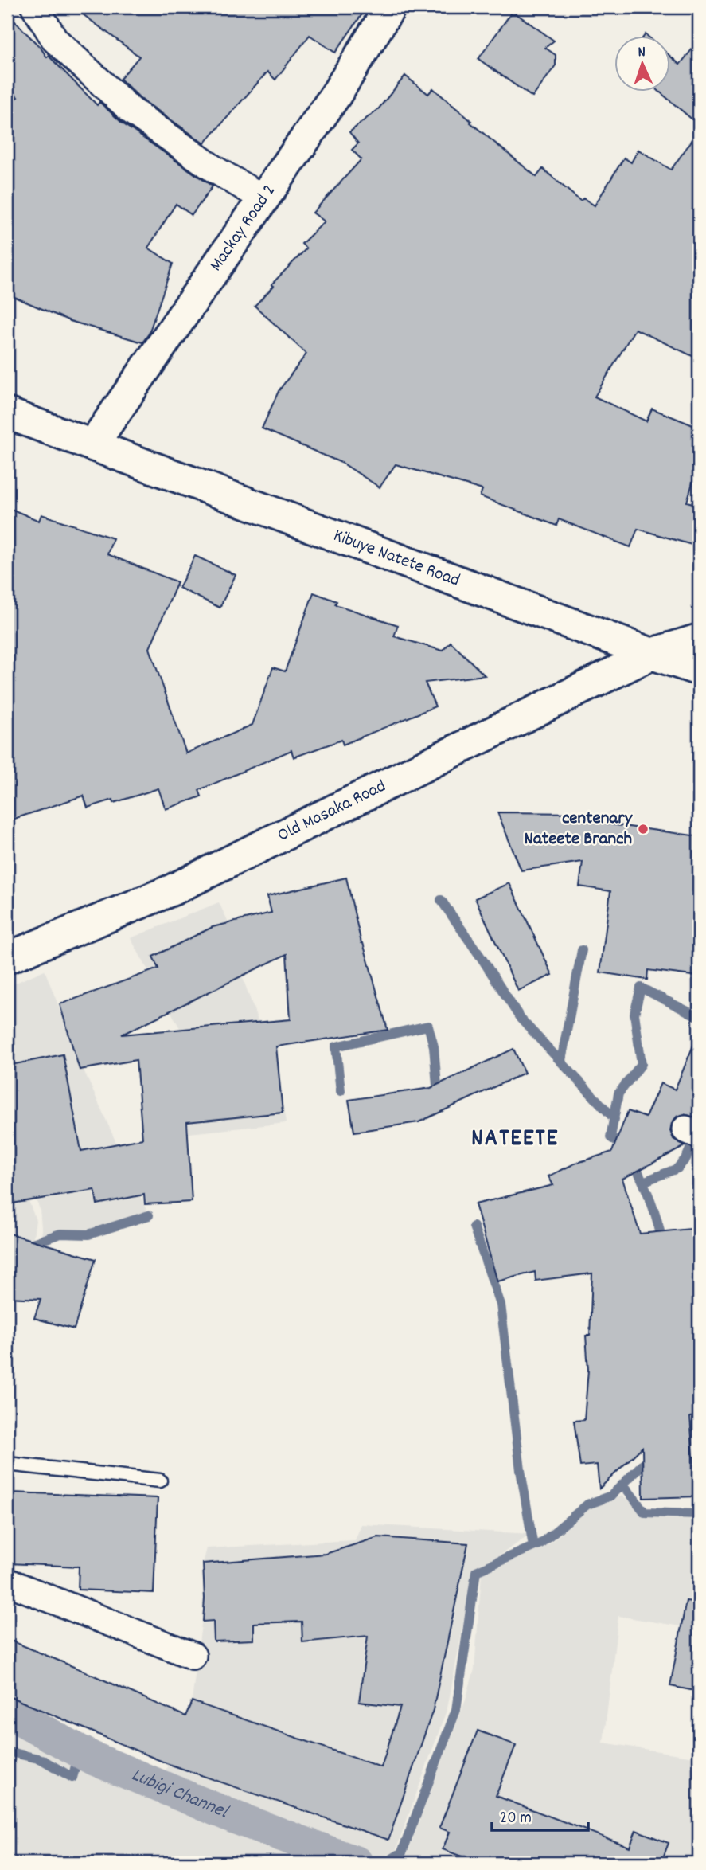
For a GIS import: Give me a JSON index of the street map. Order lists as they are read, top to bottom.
{
  "streets": {
    "main road": ["Mackay Road 2", "Kibuye Natete Road", "Old Masaka Road"]
  },
  "crossings": [
    ["Mackay Road 2", "Kibuye Natete Road"],
    ["Kibuye Natete Road", "Old Masaka Road"]
  ],
  "districts": ["NATEETE"],
  "water": ["Lubigi Channel"],
  "places": ["centenary Nateete Branch"],
  "scale_bar": "20 m",
  "north": "top"
}
